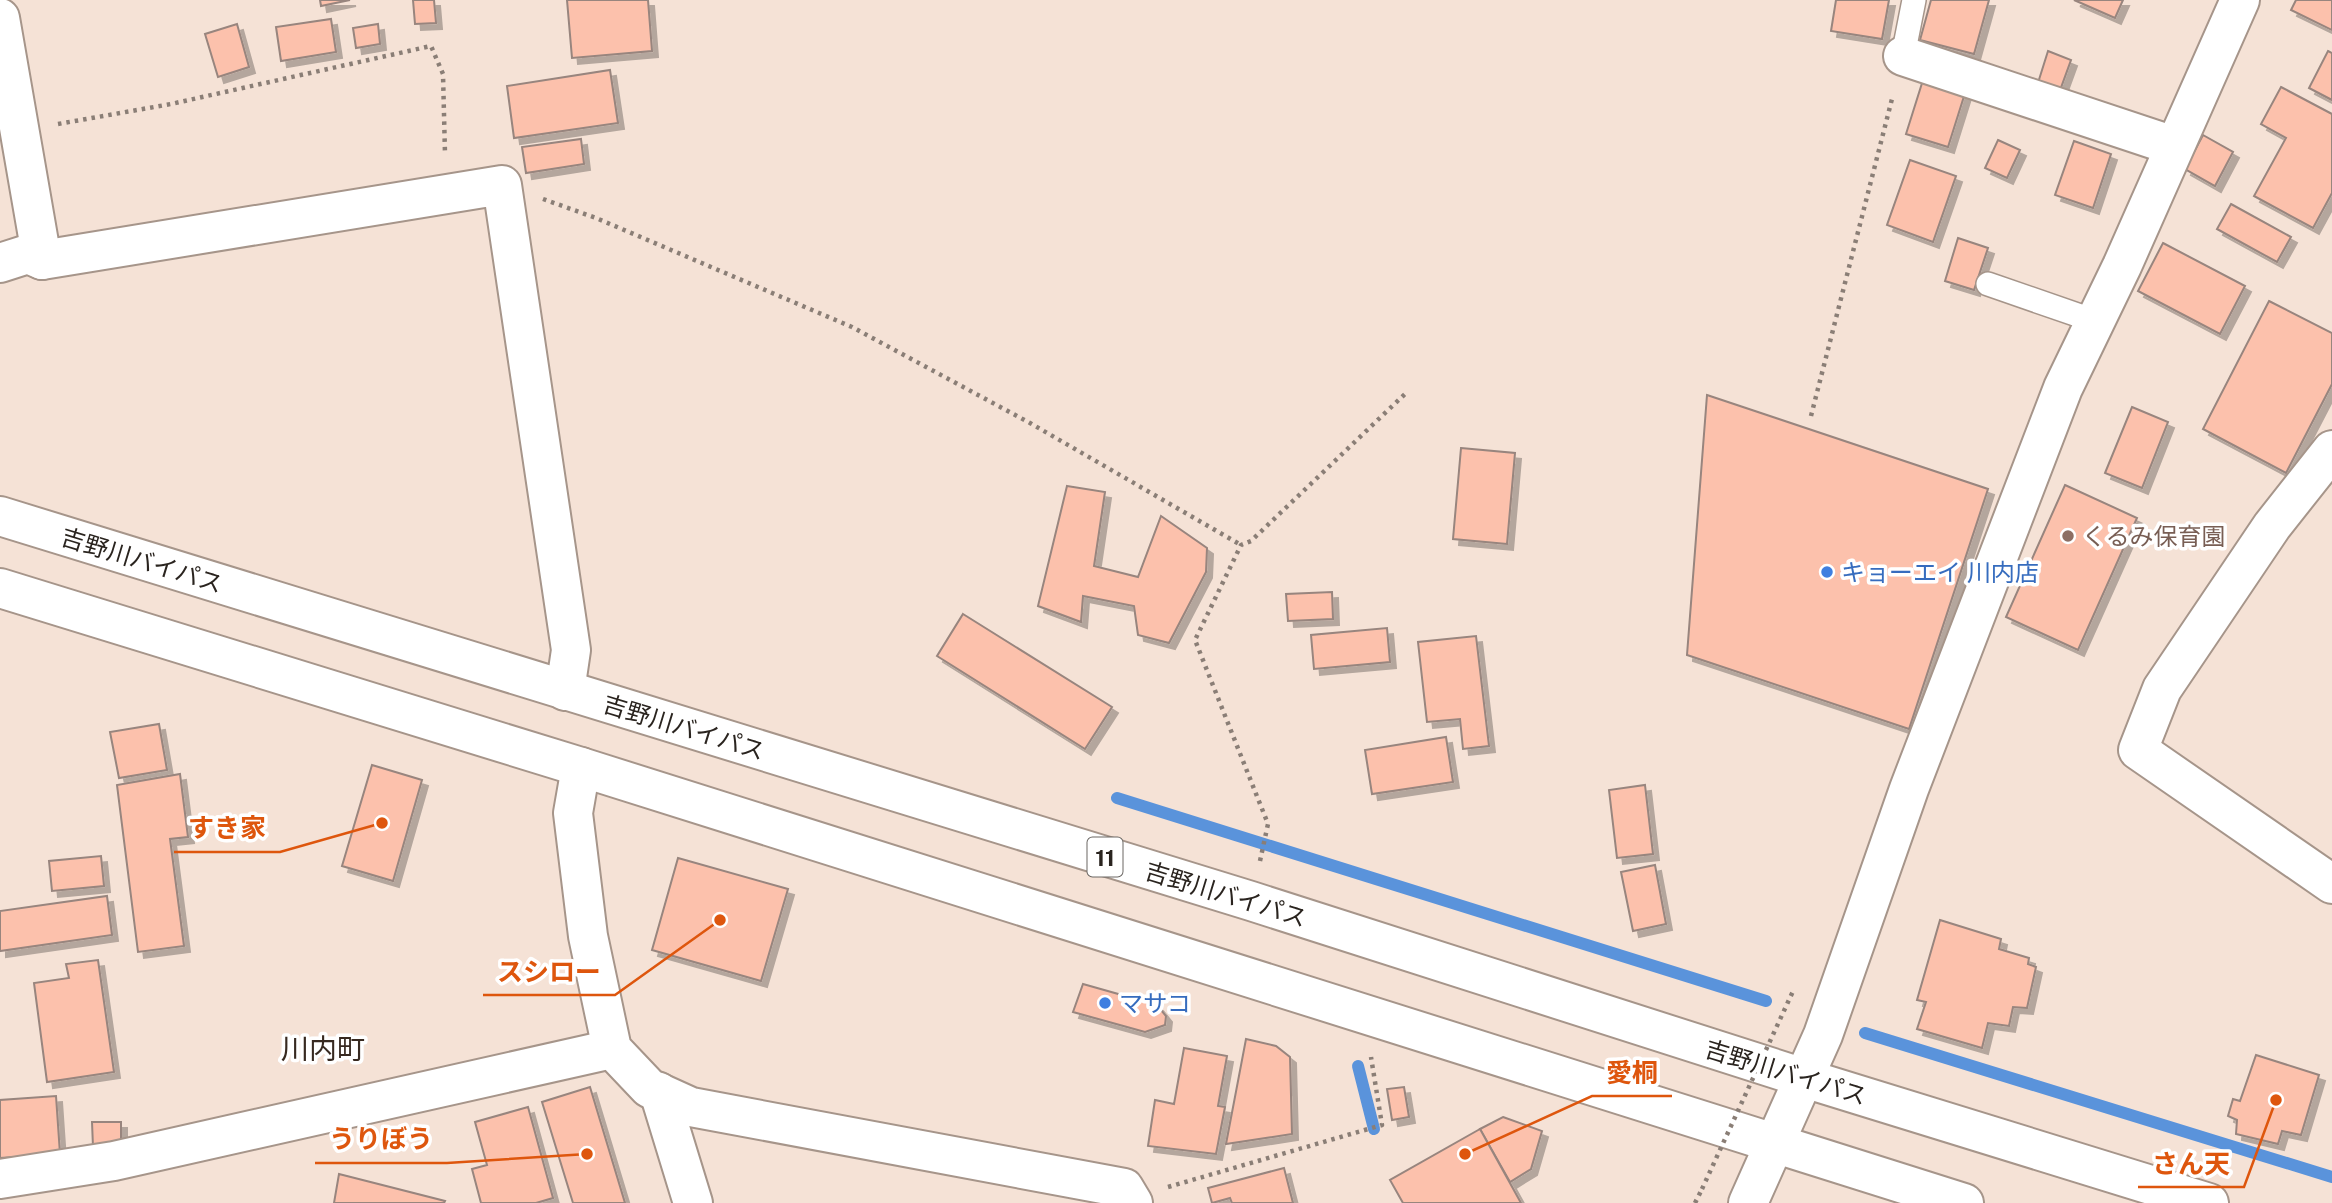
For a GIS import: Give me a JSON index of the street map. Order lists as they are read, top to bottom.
{
  "streets": {
    "main road": ["吉野川バイパス", "11"]
  },
  "districts": ["川内町"],
  "places": [
    "くるみ保育園",
    "キョーエイ 川内店",
    "すき家",
    "スシロー",
    "マサコ",
    "さん天",
    "うりぼう",
    "愛桐"
  ]
}
